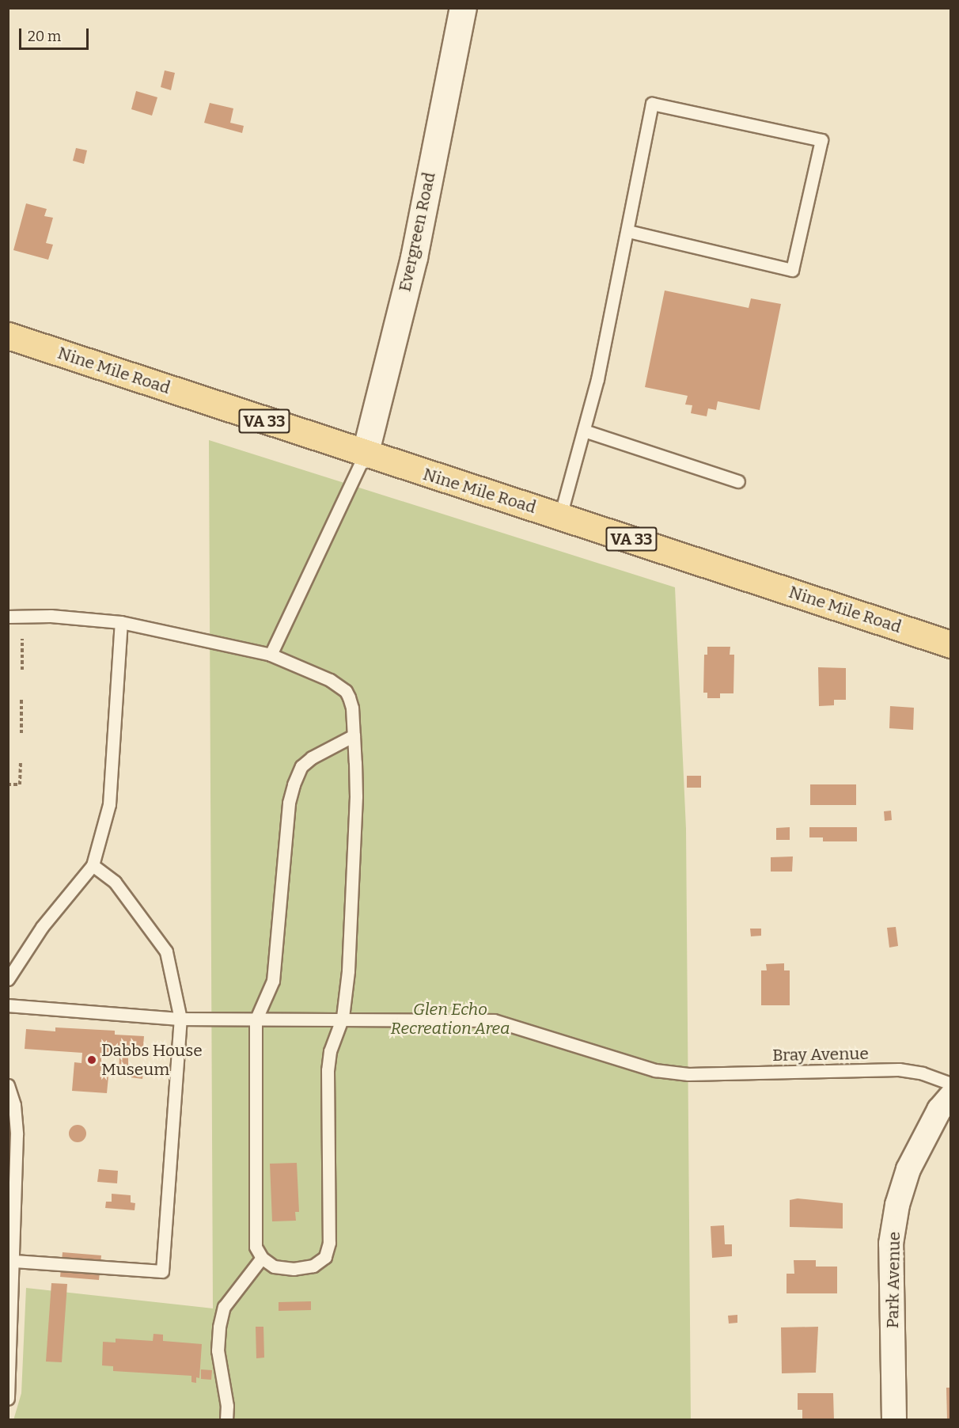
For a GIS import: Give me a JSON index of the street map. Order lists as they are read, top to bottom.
{
  "streets": {
    "main road": ["Nine Mile Road", "VA 33"],
    "street": ["Evergreen Road", "Park Avenue"],
    "lane": ["Bray Avenue"]
  },
  "crossings": [
    ["Evergreen Road", "Nine Mile Road"]
  ],
  "parks": ["Glen Echo Recreation Area"],
  "places": ["Dabbs House Museum"],
  "scale_bar": "20 m"
}
